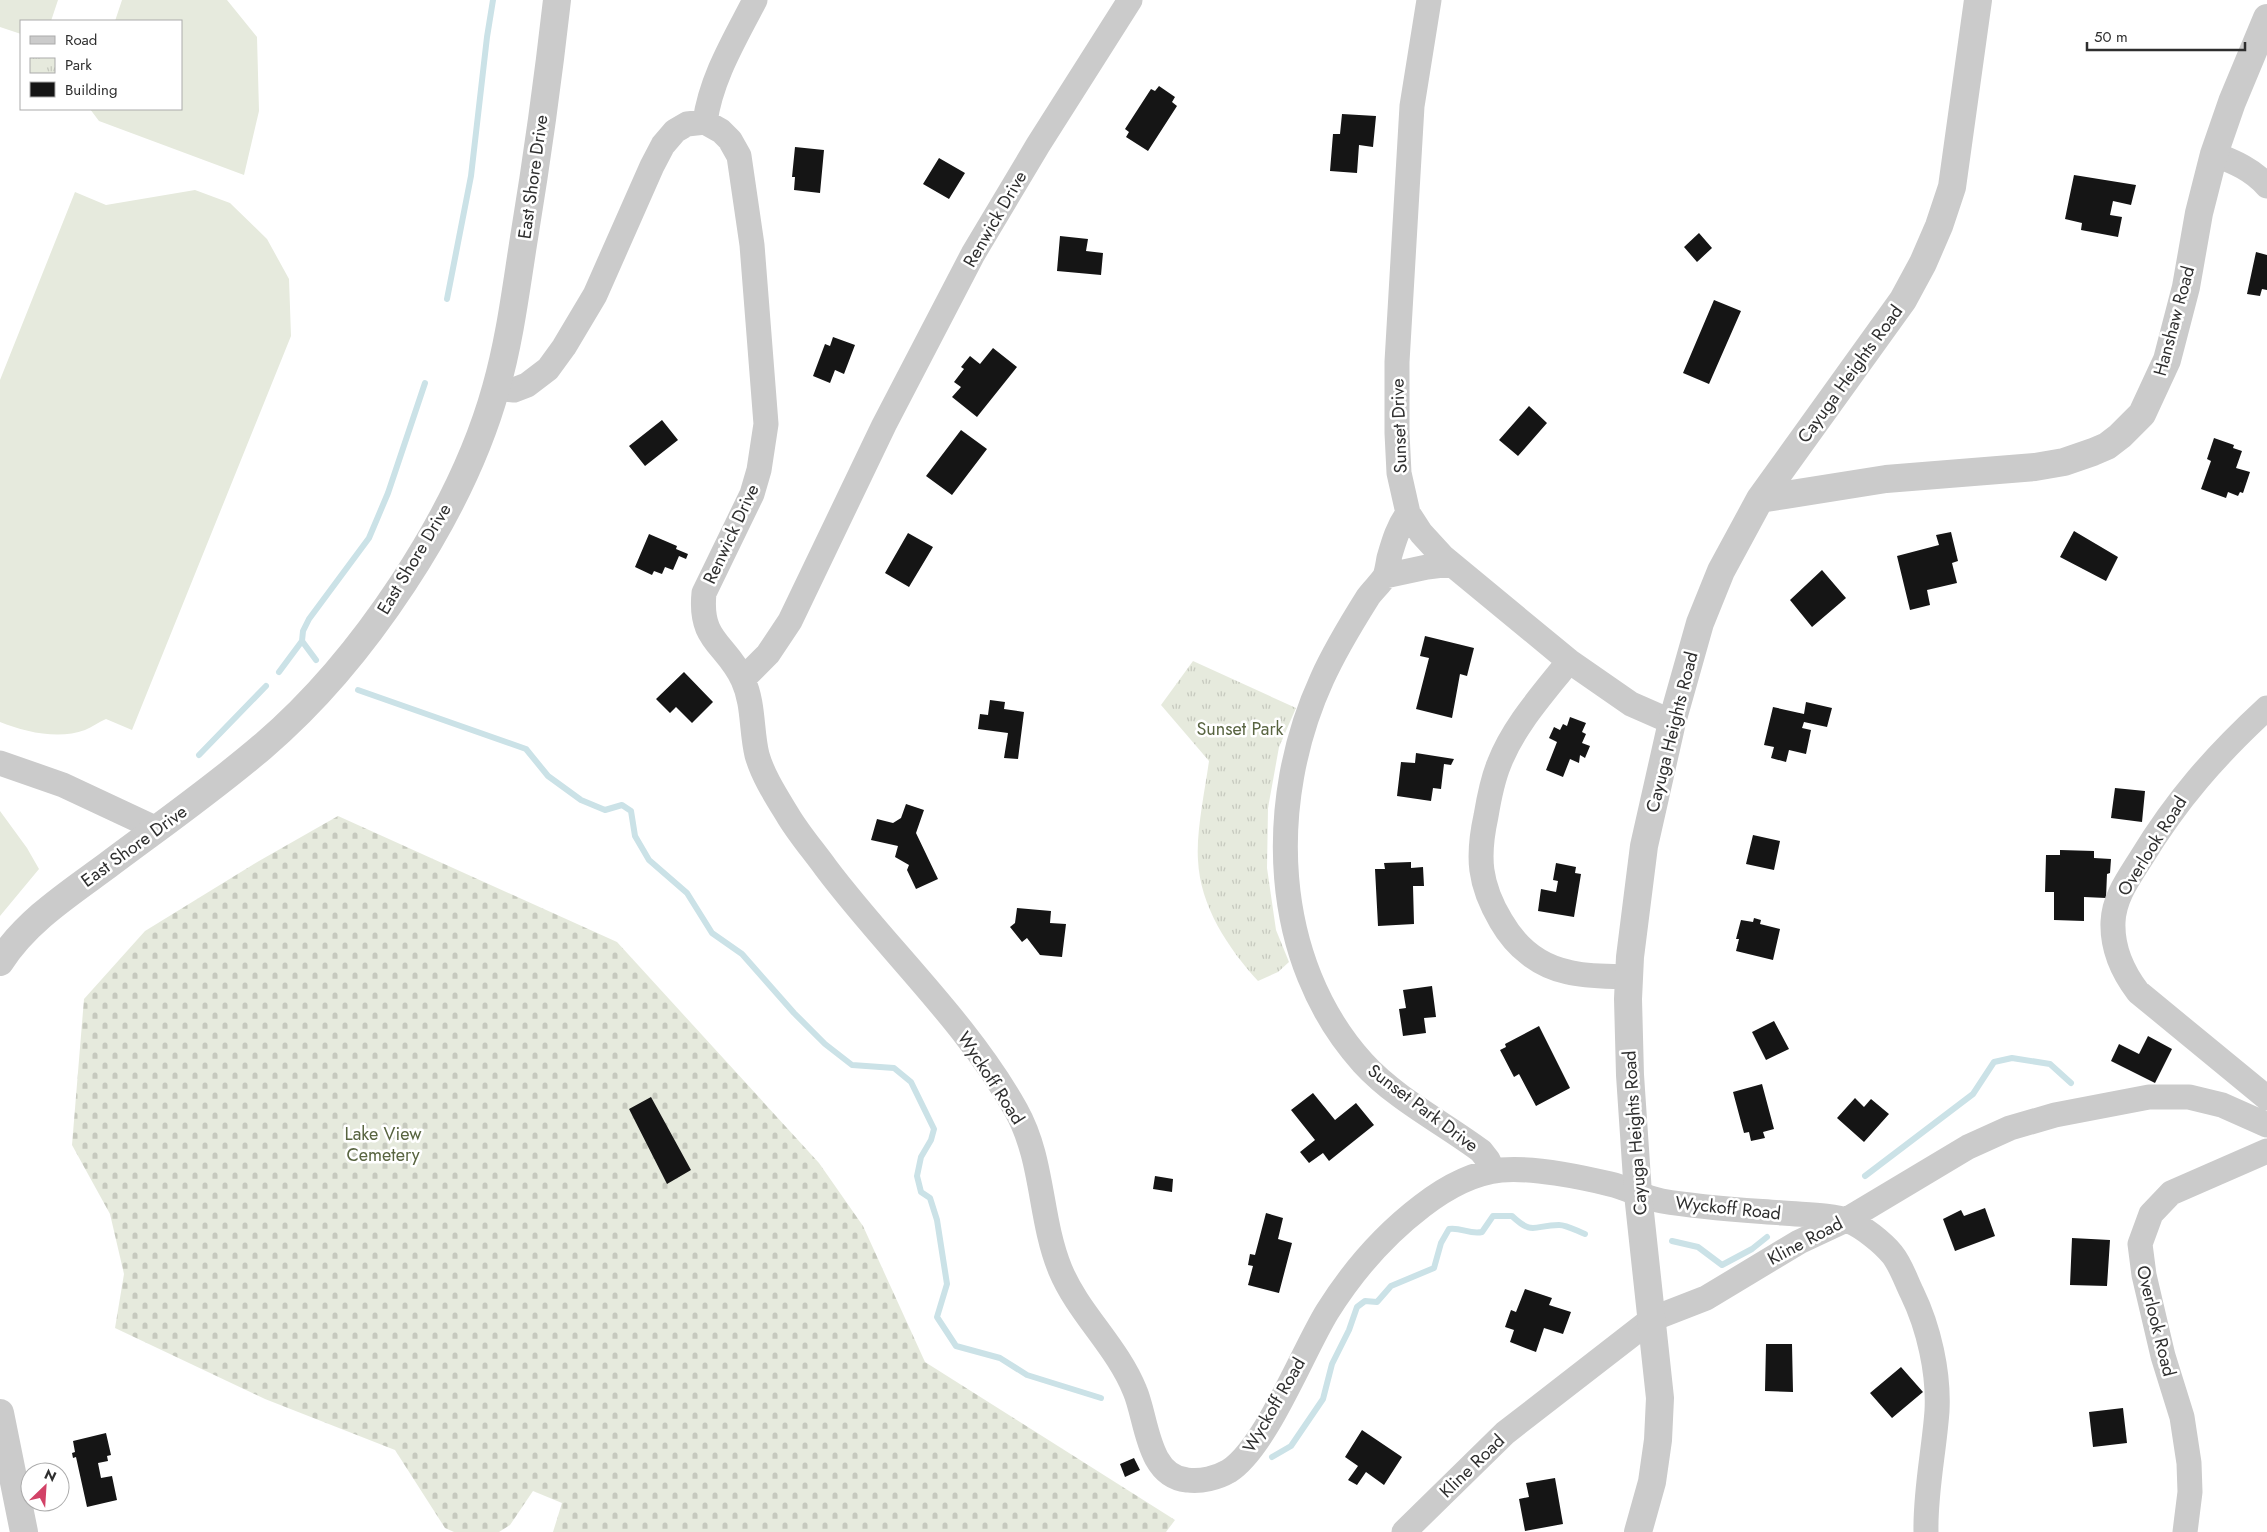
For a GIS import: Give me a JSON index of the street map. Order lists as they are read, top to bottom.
{
  "streets": {
    "street": [
      "East Shore Drive",
      "Renwick Drive",
      "Hanshaw Road",
      "Cayuga Heights Road",
      "Sunset Drive",
      "Overlook Road",
      "Wyckoff Road",
      "Sunset Park Drive",
      "Kline Road"
    ]
  },
  "crossings": [
    ["Renwick Drive", "Wyckoff Road"],
    ["Hanshaw Road", "Cayuga Heights Road"],
    ["Cayuga Heights Road", "Sunset Drive"],
    ["Cayuga Heights Road", "Wyckoff Road"],
    ["Cayuga Heights Road", "Kline Road"],
    ["Sunset Drive", "Sunset Park Drive"],
    ["Wyckoff Road", "Sunset Park Drive"],
    ["Wyckoff Road", "Kline Road"]
  ],
  "parks": ["Sunset Park", "Lake View Cemetery"],
  "legend": ["Road", "Park", "Building"],
  "scale_bar": "50 m",
  "north": "top right"
}
